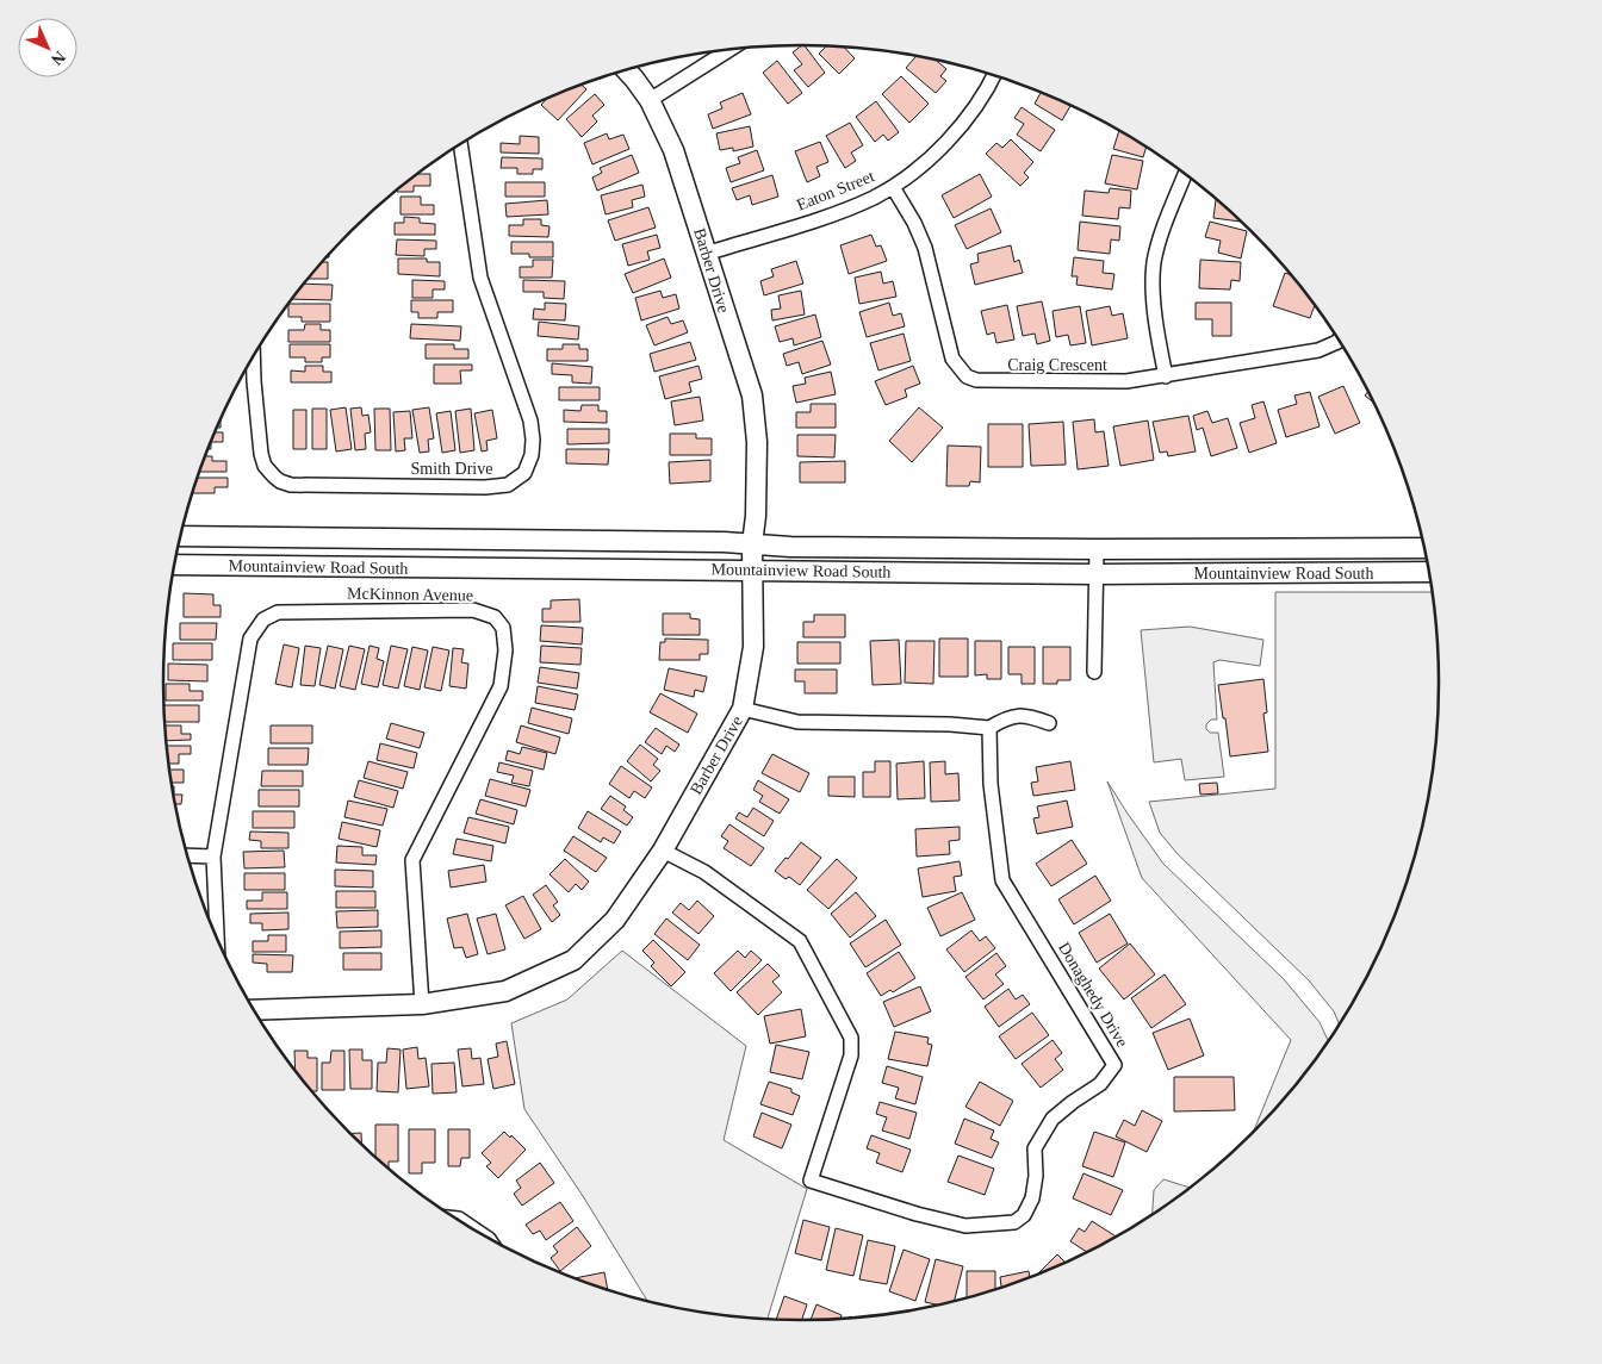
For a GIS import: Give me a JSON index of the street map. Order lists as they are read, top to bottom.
{
  "streets": {
    "main road": ["Barber Drive", "Mountainview Road South"],
    "street": [
      "Eaton Street",
      "Craig Crescent",
      "Smith Drive",
      "McKinnon Avenue",
      "Donaghedy Drive"
    ]
  },
  "crossings": [
    ["Eaton Street", "Barber Drive"],
    ["Eaton Street", "Craig Crescent"],
    ["Barber Drive", "Mountainview Road South"],
    ["Barber Drive", "McKinnon Avenue"],
    ["Barber Drive", "Donaghedy Drive"]
  ],
  "north": "bottom right"
}
